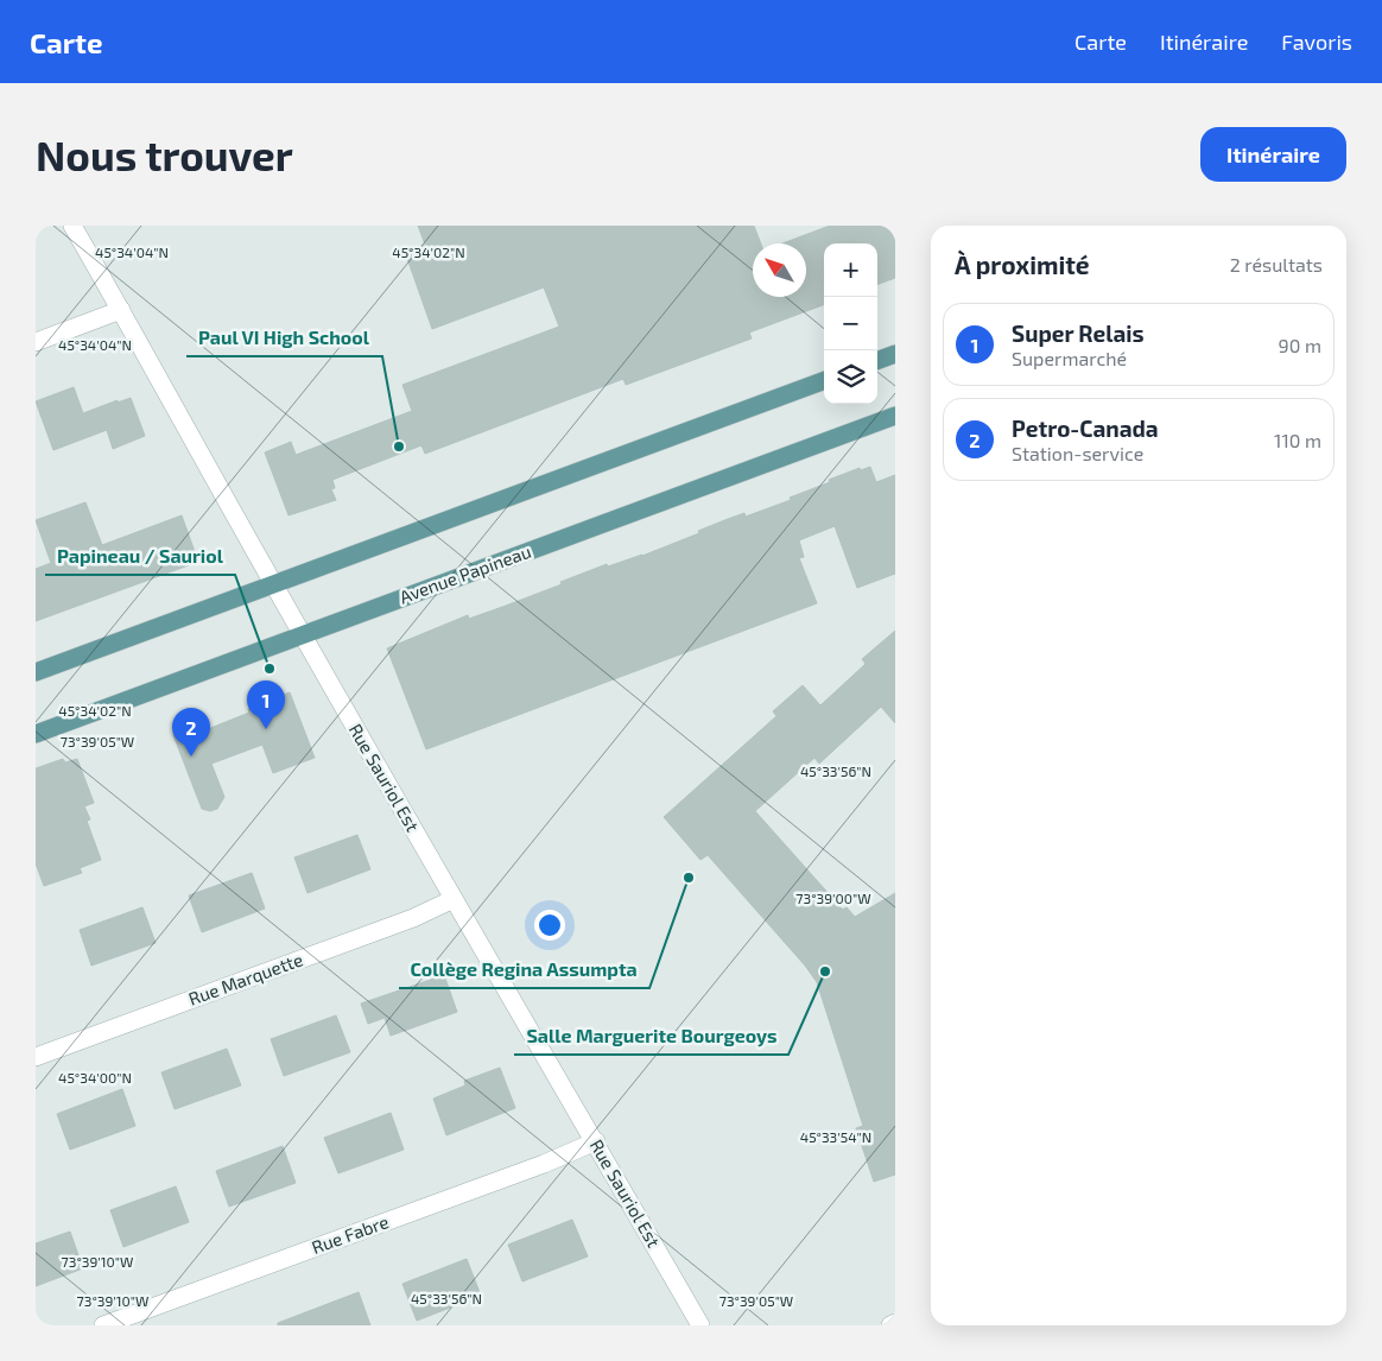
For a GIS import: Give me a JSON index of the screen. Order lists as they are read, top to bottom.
{
  "streets": {
    "main road": ["Avenue Papineau"],
    "street": ["Rue Sauriol Est", "Rue Marquette", "Rue Fabre"]
  },
  "crossings": [
    ["Avenue Papineau", "Rue Sauriol Est"],
    ["Rue Sauriol Est", "Rue Marquette"],
    ["Rue Sauriol Est", "Rue Fabre"]
  ],
  "places": [
    "Paul VI High School",
    "Papineau / Sauriol",
    "Collège Regina Assumpta",
    "Salle Marguerite Bourgeoys"
  ],
  "north": "top left",
  "page": {
    "header": "Carte",
    "nav": ["Carte", "Itinéraire", "Favoris"],
    "buttons": "Itinéraire",
    "title": "Nous trouver",
    "heading": ["À proximité", "2 résultats"],
    "map_buttons": ["+", "−"],
    "list": [
      {
        "mark": "1",
        "name": "Super Relais",
        "note": "Supermarché",
        "value": "90 m"
      },
      {
        "mark": "2",
        "name": "Petro-Canada",
        "note": "Station-service",
        "value": "110 m"
      }
    ],
    "pins": ["1", "2"]
  },
  "coordinates": [
    "45°34'04\"N",
    "45°34'02\"N",
    "73°39'05\"W",
    "45°33'56\"N",
    "73°39'00\"W",
    "45°34'00\"N",
    "45°33'54\"N",
    "73°39'10\"W"
  ]
}
